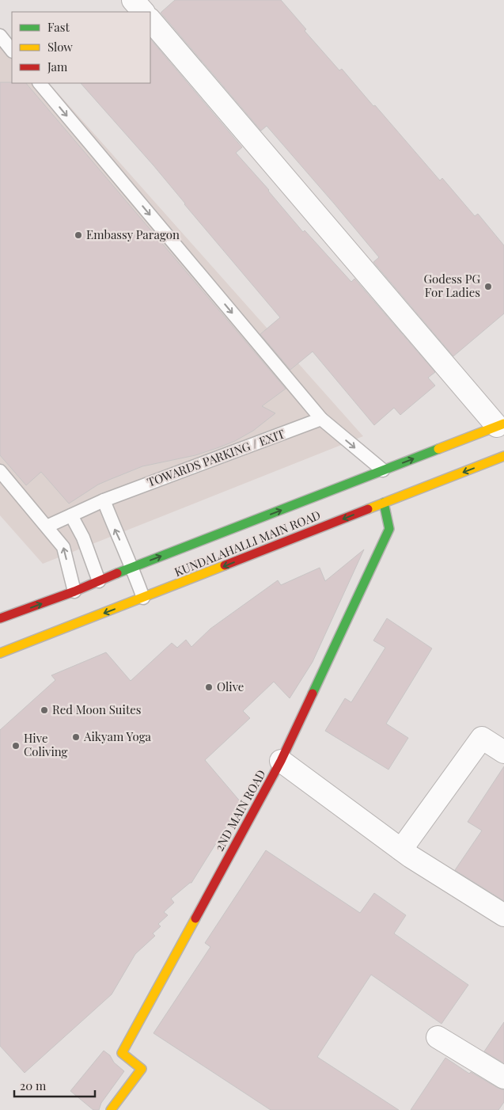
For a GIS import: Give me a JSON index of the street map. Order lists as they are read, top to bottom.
{
  "streets": {
    "main road": ["KUNDALAHALLI MAIN ROAD", "2ND MAIN ROAD"],
    "lane": ["TOWARDS PARKING / EXIT"]
  },
  "crossings": [
    ["KUNDALAHALLI MAIN ROAD", "2ND MAIN ROAD"]
  ],
  "places": [
    "Embassy Paragon",
    "Godess PG For Ladies",
    "Olive",
    "Red Moon Suites",
    "Aikyam Yoga",
    "Hive Coliving"
  ],
  "legend": ["Fast", "Slow", "Jam"],
  "scale_bar": "20 m"
}
